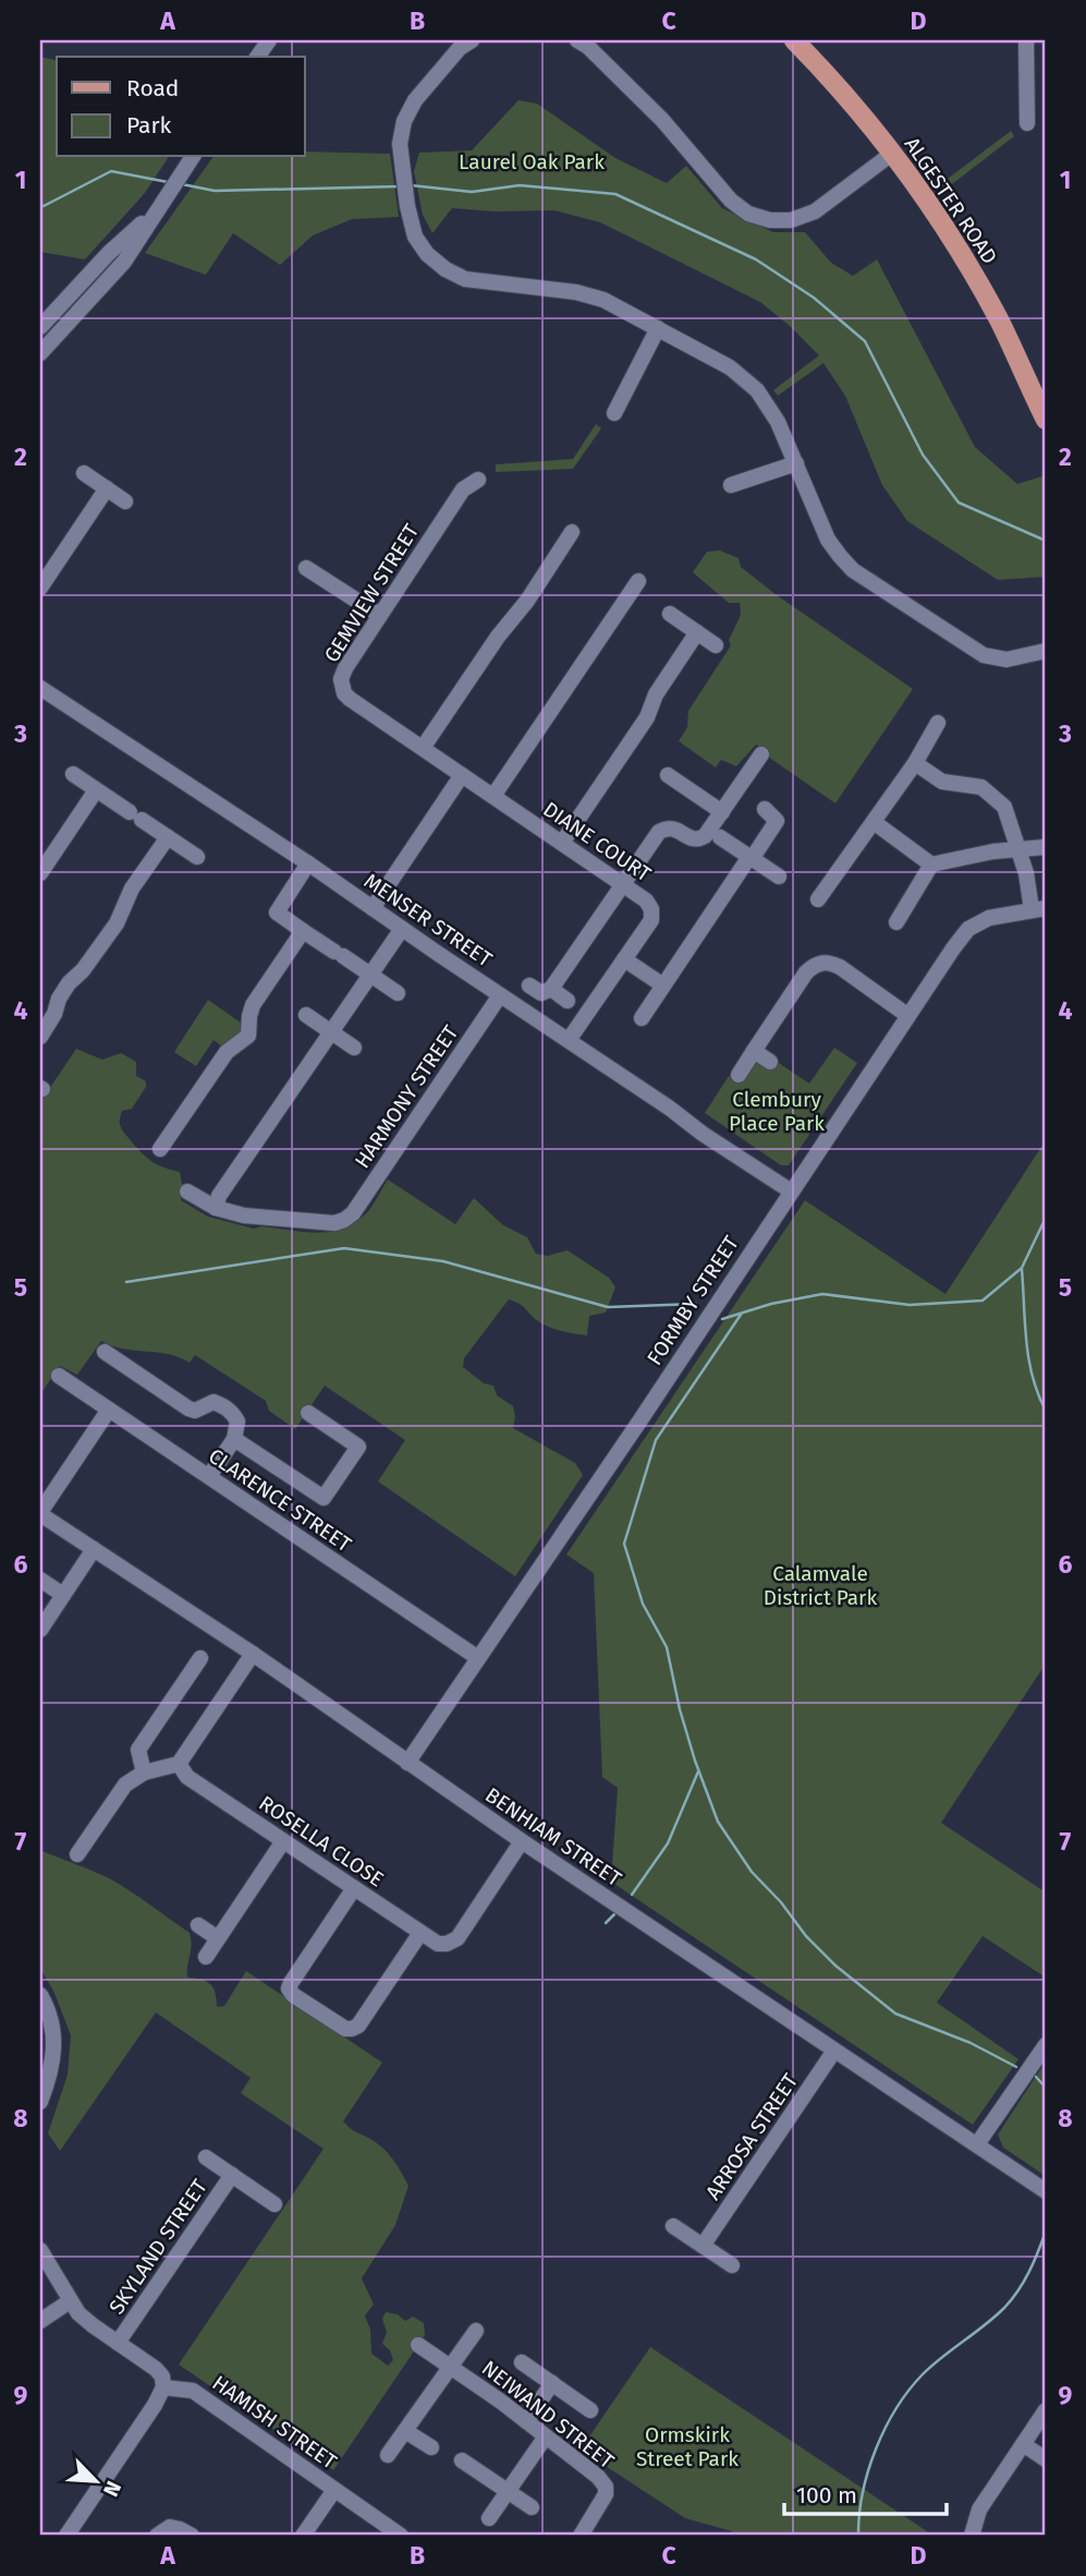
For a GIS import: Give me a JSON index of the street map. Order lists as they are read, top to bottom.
{
  "streets": {
    "main road": ["ALGESTER ROAD"],
    "street": [
      "GEMVIEW STREET",
      "DIANE COURT",
      "MENSER STREET",
      "HARMONY STREET",
      "FORMBY STREET",
      "CLARENCE STREET",
      "BENHIAM STREET",
      "ROSELLA CLOSE",
      "ARROSA STREET",
      "SKYLAND STREET",
      "NEIWAND STREET",
      "HAMISH STREET"
    ]
  },
  "crossings": [
    ["GEMVIEW STREET", "DIANE COURT"],
    ["DIANE COURT", "MENSER STREET"],
    ["MENSER STREET", "HARMONY STREET"],
    ["MENSER STREET", "FORMBY STREET"],
    ["FORMBY STREET", "CLARENCE STREET"],
    ["FORMBY STREET", "BENHIAM STREET"],
    ["BENHIAM STREET", "ROSELLA CLOSE"],
    ["BENHIAM STREET", "ARROSA STREET"]
  ],
  "parks": [
    "Laurel Oak Park",
    "Clembury Place Park",
    "Calamvale District Park",
    "Ormskirk Street Park"
  ],
  "legend": ["Road", "Park"],
  "scale_bar": "100 m",
  "north": "bottom right",
  "grid": {
    "columns": [
      "A",
      "B",
      "C",
      "D"
    ],
    "rows": [
      "1",
      "2",
      "3",
      "4",
      "5",
      "6",
      "7",
      "8",
      "9"
    ]
  }
}
